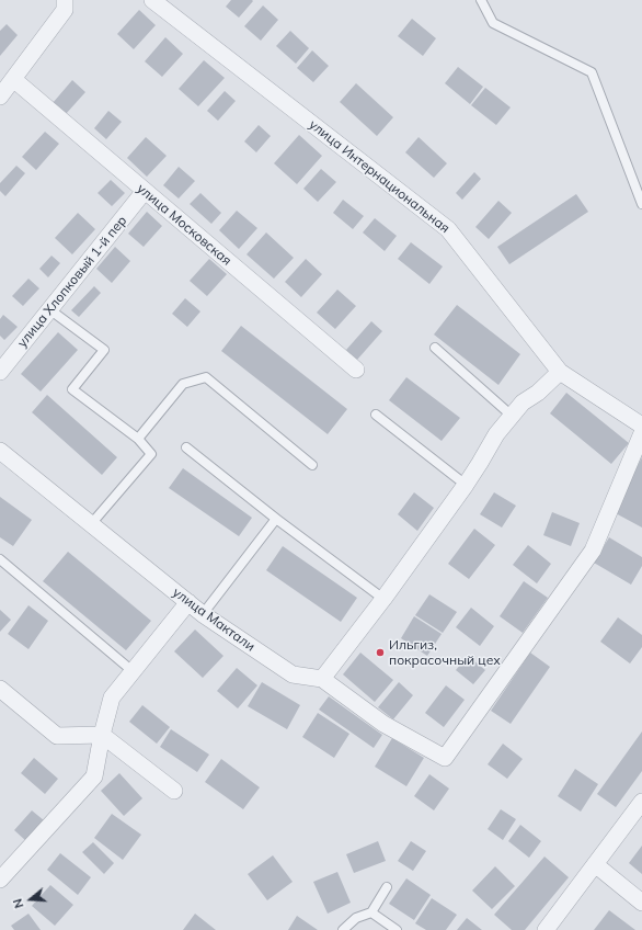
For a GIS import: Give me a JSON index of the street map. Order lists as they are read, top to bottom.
{
  "streets": {
    "street": [
      "улица Интернациональная",
      "улица Московская",
      "улица Хлопковый 1-й пер",
      "улица Мактали"
    ]
  },
  "crossings": [
    ["улица Московская", "улица Хлопковый 1-й пер"]
  ],
  "places": ["Ильгиз, покрасочный цех"],
  "north": "left"
}
